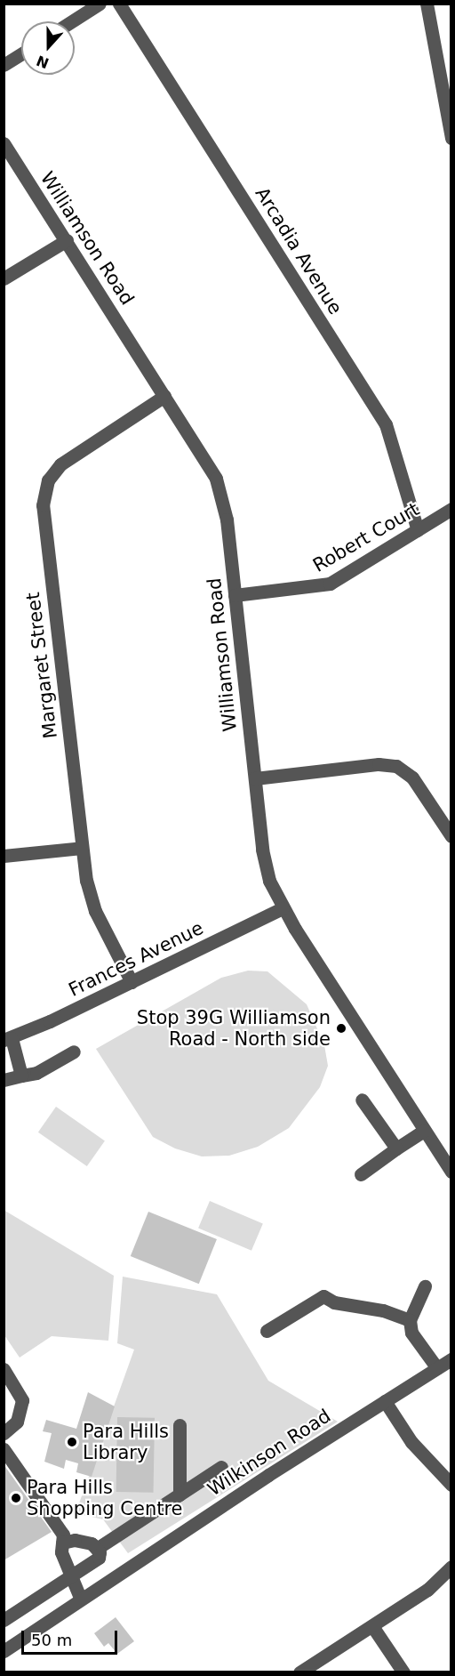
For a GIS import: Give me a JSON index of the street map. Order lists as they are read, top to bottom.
{
  "streets": {
    "street": [
      "Williamson Road",
      "Arcadia Avenue",
      "Robert Court",
      "Margaret Street",
      "Frances Avenue",
      "Wilkinson Road"
    ]
  },
  "crossings": [
    ["Williamson Road", "Robert Court"],
    ["Williamson Road", "Margaret Street"],
    ["Williamson Road", "Frances Avenue"],
    ["Arcadia Avenue", "Robert Court"],
    ["Margaret Street", "Frances Avenue"]
  ],
  "places": ["Stop 39G Williamson Road - North side", "Para Hills Library", "Para Hills Shopping Centre"],
  "scale_bar": "50 m",
  "north": "bottom"
}
